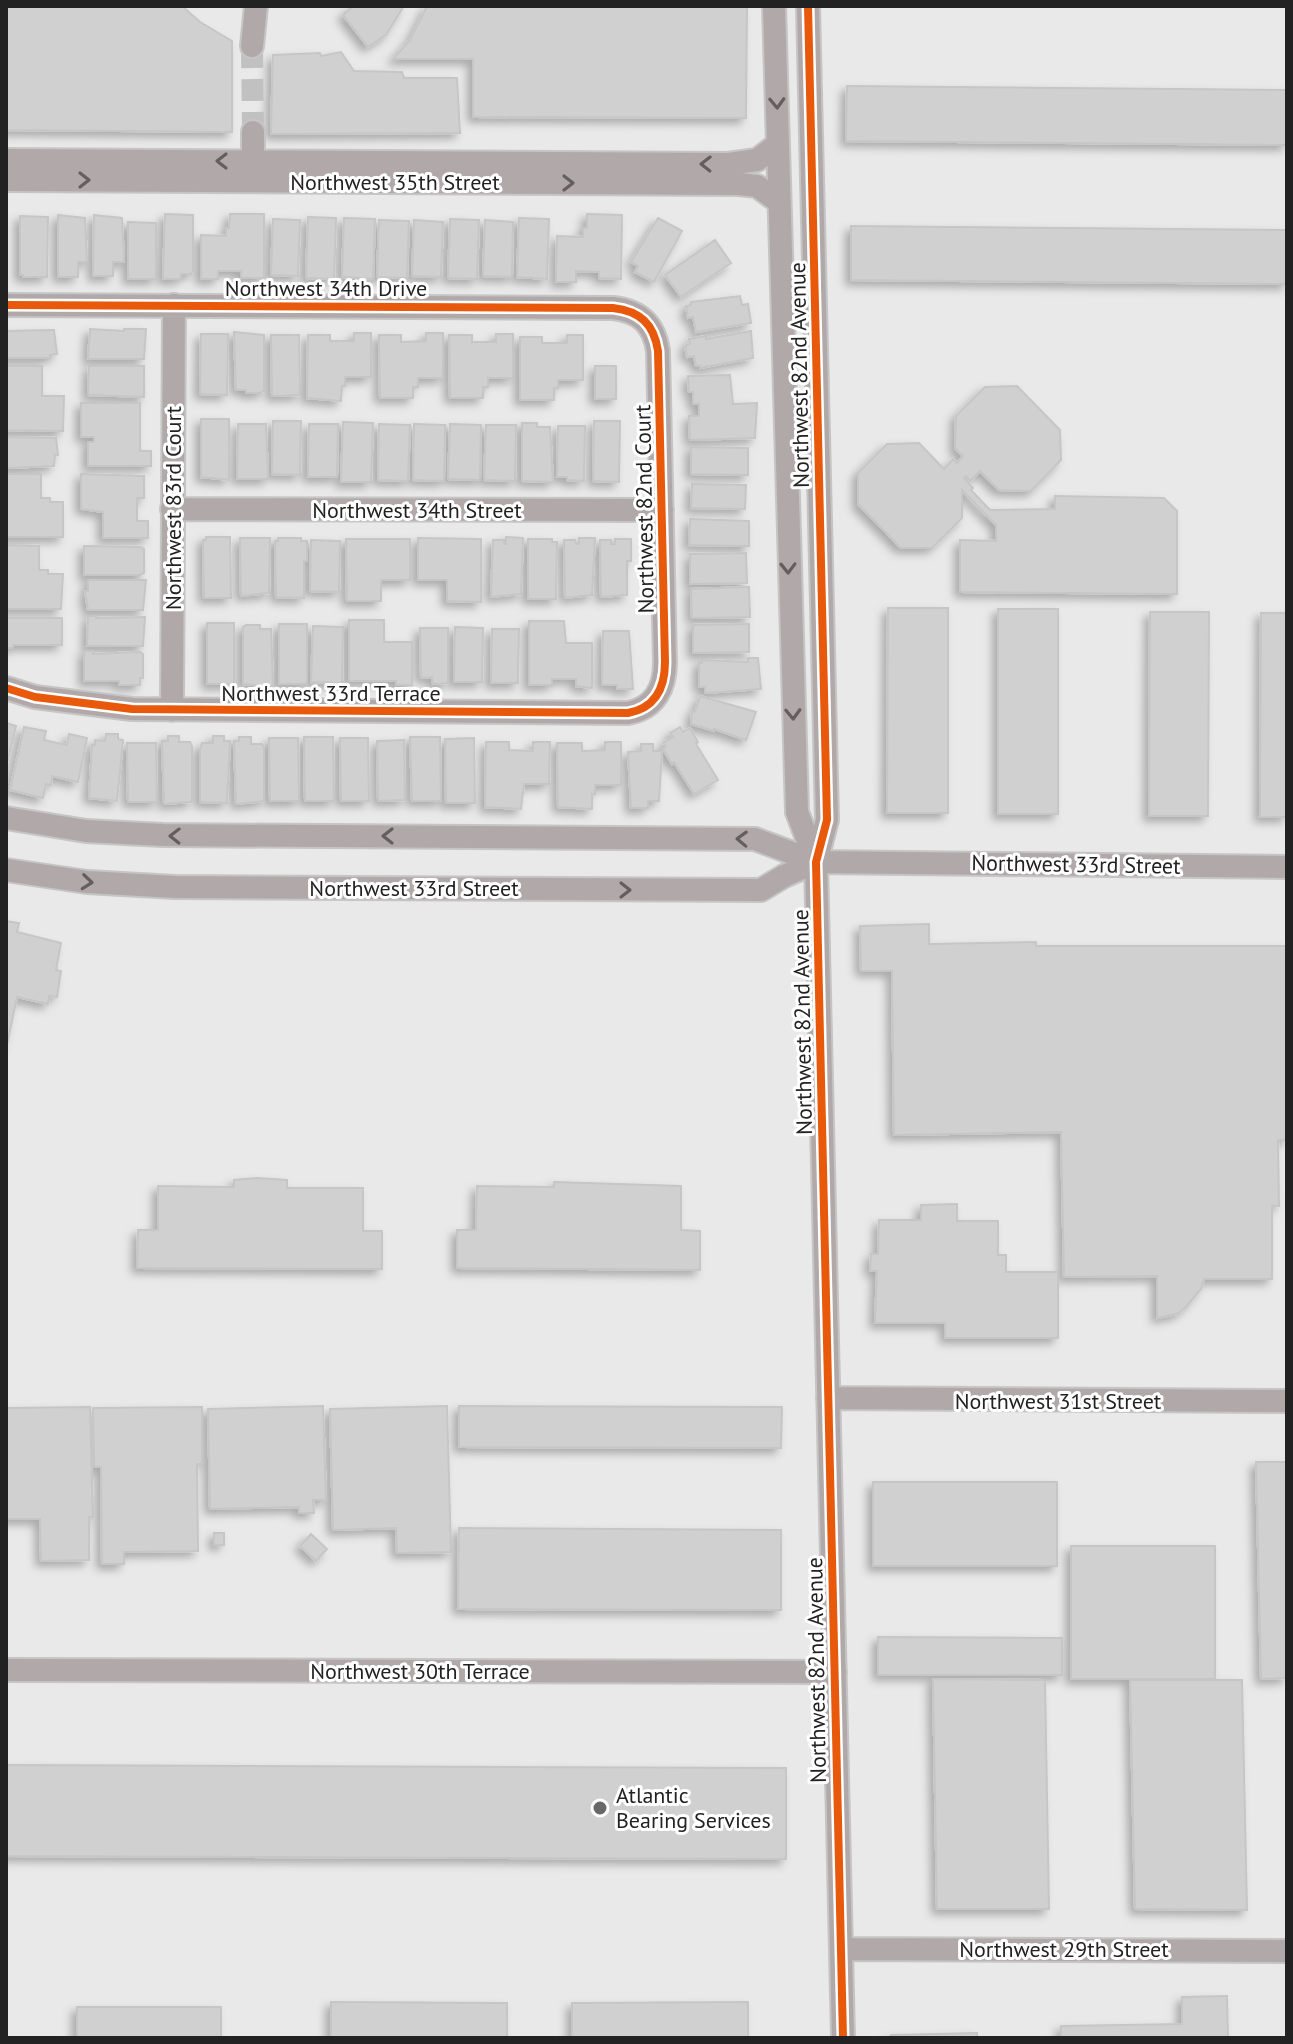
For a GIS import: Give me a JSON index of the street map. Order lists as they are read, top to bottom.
{
  "streets": {
    "street": [
      "Northwest 35th Street",
      "Northwest 34th Drive",
      "Northwest 82nd Avenue",
      "Northwest 83rd Court",
      "Northwest 82nd Court",
      "Northwest 34th Street",
      "Northwest 33rd Terrace",
      "Northwest 33rd Street",
      "Northwest 31st Street",
      "Northwest 30th Terrace",
      "Northwest 29th Street"
    ]
  },
  "crossings": [
    ["Northwest 35th Street", "Northwest 82nd Avenue"],
    ["Northwest 34th Drive", "Northwest 83rd Court"],
    ["Northwest 34th Drive", "Northwest 82nd Court"],
    ["Northwest 82nd Avenue", "Northwest 33rd Street"],
    ["Northwest 82nd Avenue", "Northwest 31st Street"],
    ["Northwest 82nd Avenue", "Northwest 30th Terrace"],
    ["Northwest 82nd Avenue", "Northwest 29th Street"],
    ["Northwest 83rd Court", "Northwest 34th Street"],
    ["Northwest 83rd Court", "Northwest 33rd Terrace"],
    ["Northwest 82nd Court", "Northwest 34th Street"],
    ["Northwest 82nd Court", "Northwest 33rd Terrace"]
  ],
  "places": ["Atlantic Bearing Services"]
}
